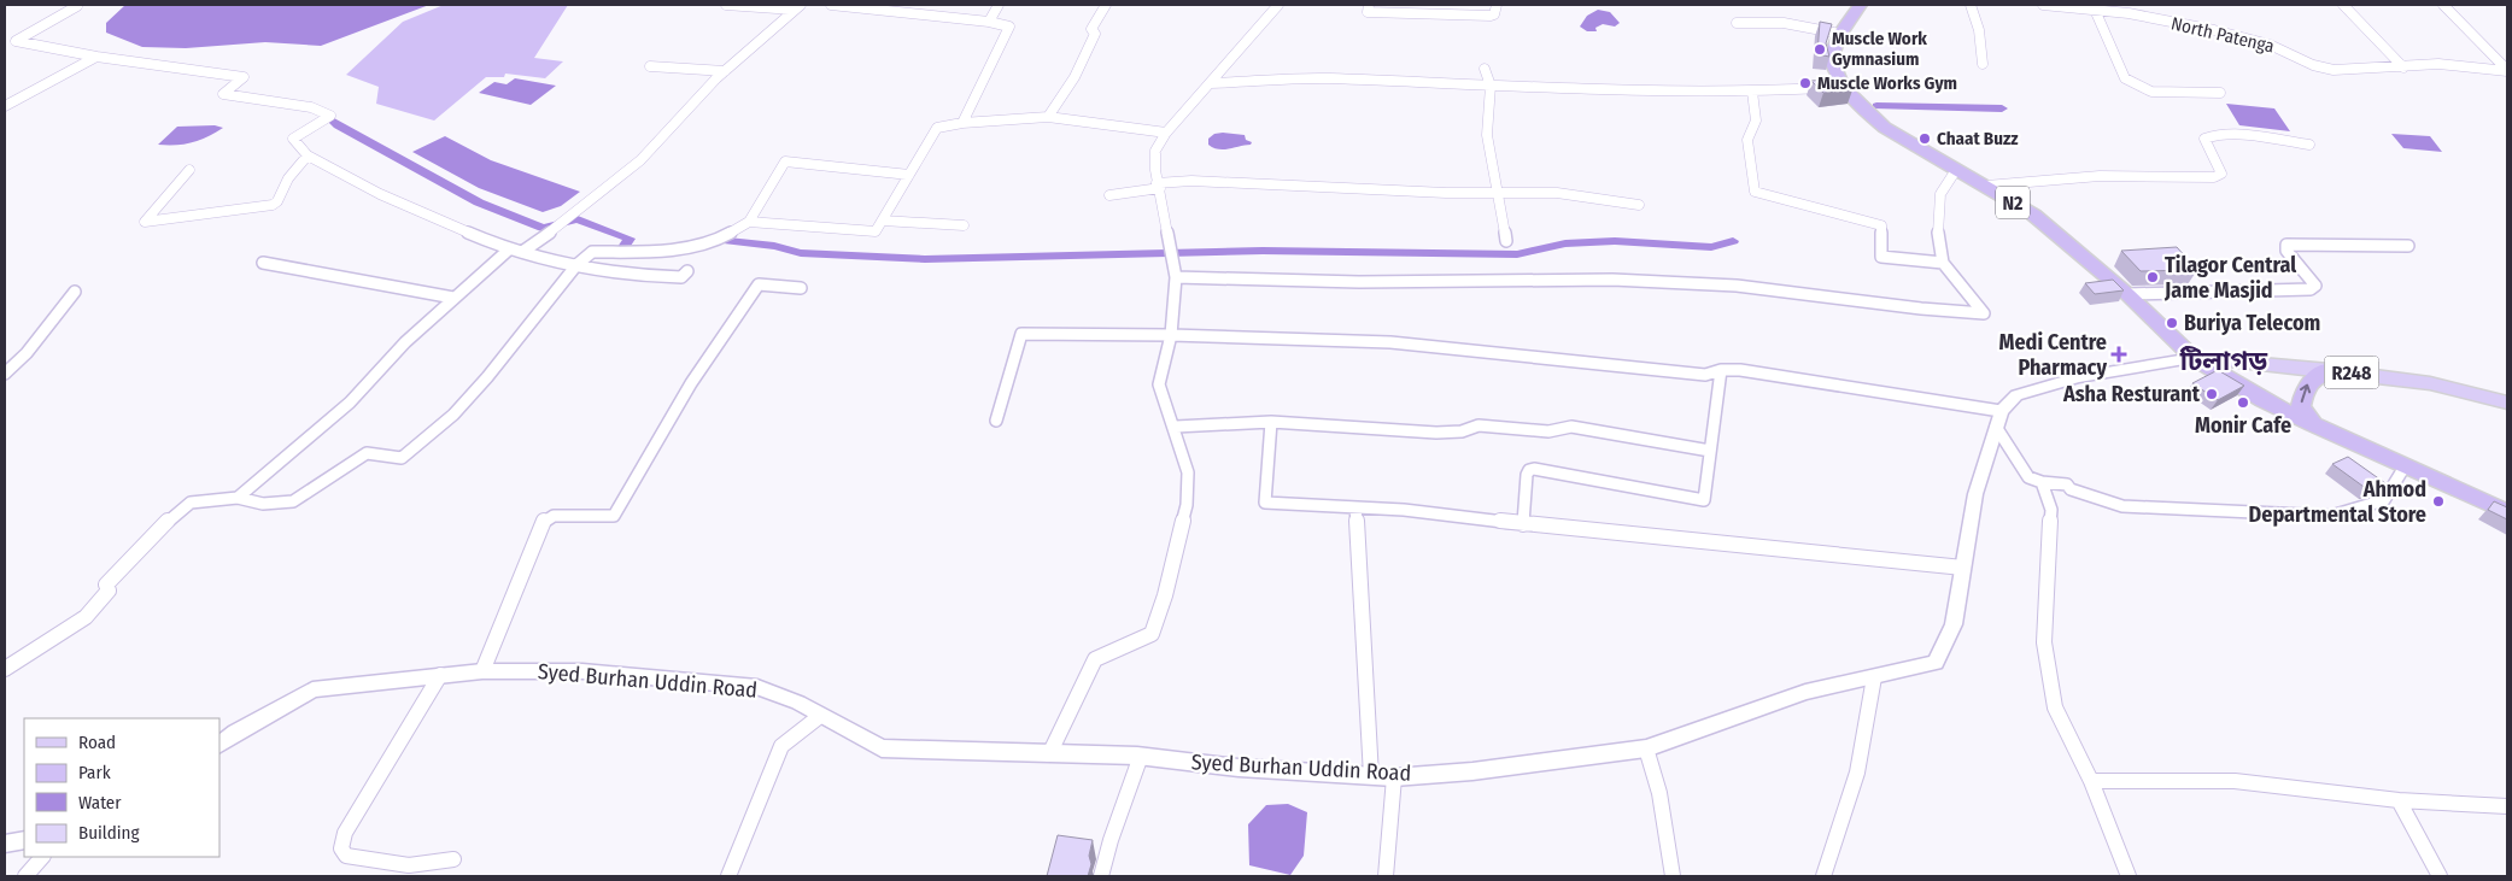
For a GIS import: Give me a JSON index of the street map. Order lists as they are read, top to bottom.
{
  "streets": {
    "highway": ["N2"],
    "main road": ["R248"],
    "street": ["North Patenga", "Syed Burhan Uddin Road"]
  },
  "crossings": [
    ["N2", "R248"]
  ],
  "districts": ["টিলাগড়"],
  "places": {
    "other": [
      "Muscle Work Gymnasium",
      "Muscle Works Gym",
      "Chaat Buzz",
      "Tilagor Central Jame Masjid",
      "Buriya Telecom",
      "Asha Resturant",
      "Monir Cafe",
      "Ahmod Departmental Store"
    ],
    "health": ["Medi Centre Pharmacy"]
  },
  "legend": [
    "Road",
    "Park",
    "Water",
    "Building"
  ]
}
